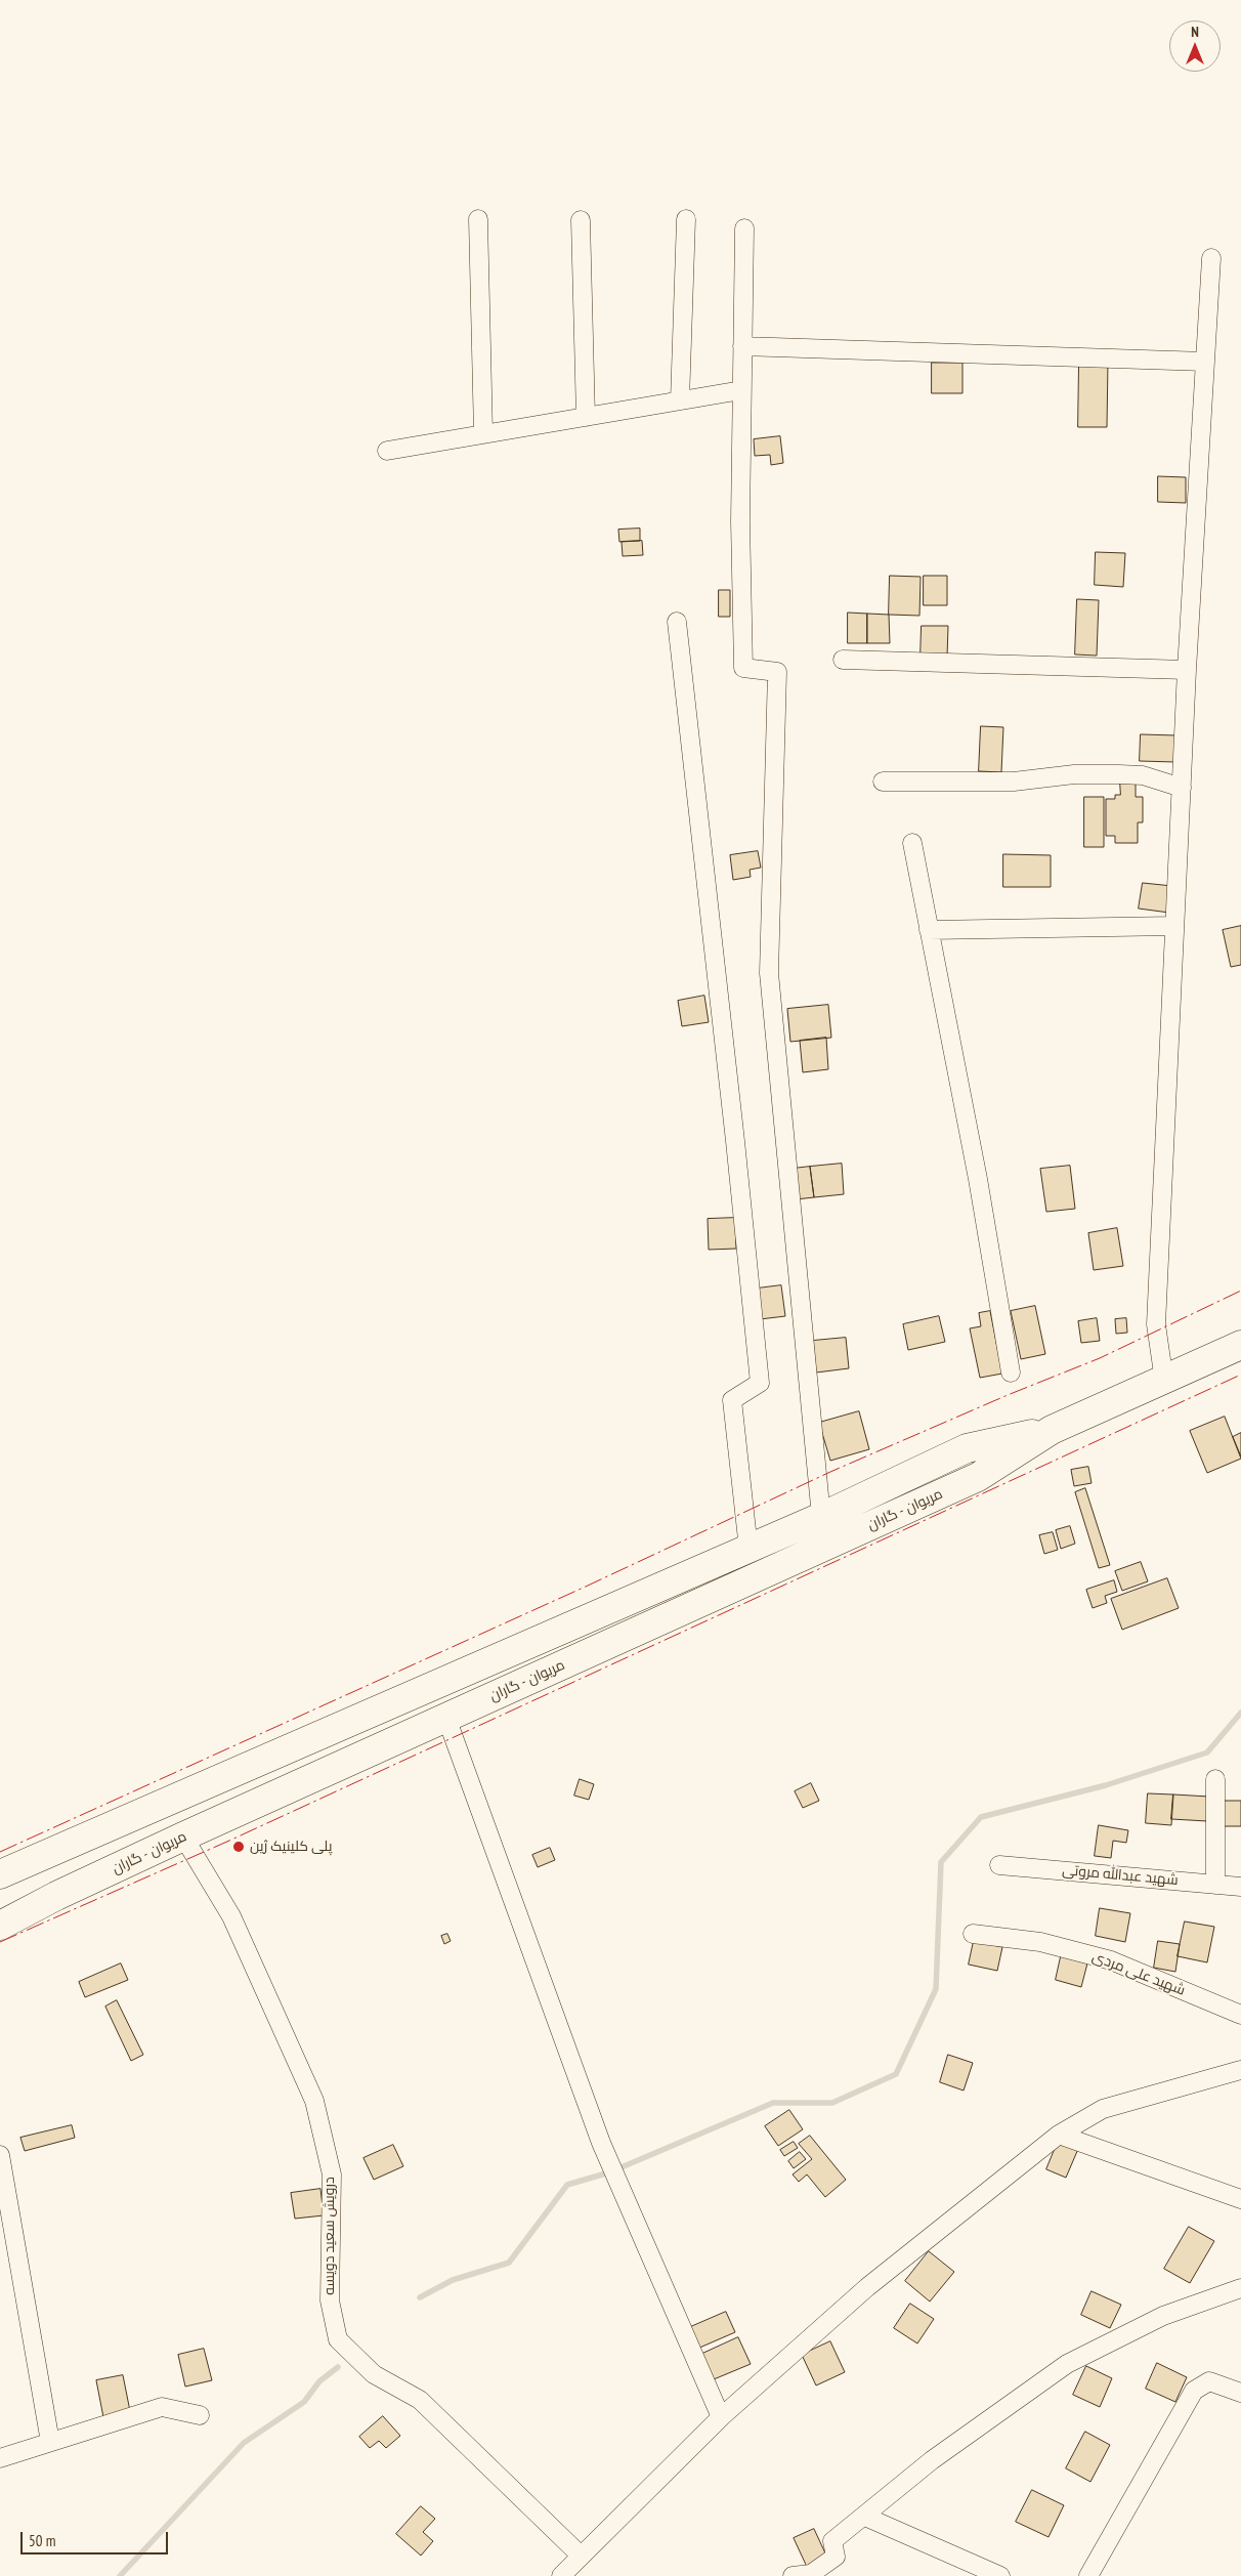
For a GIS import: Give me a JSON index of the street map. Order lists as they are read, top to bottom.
{
  "streets": {
    "main road": ["مریوان - گاران"],
    "street": ["شهید عبدالله مروتی", "شهید علی مردی", "درویش سعید دویسه"]
  },
  "crossings": [
    ["مریوان - گاران", "درویش سعید دویسه"]
  ],
  "places": ["پلی کلینیک ژین"],
  "scale_bar": "50 m",
  "north": "top"
}
